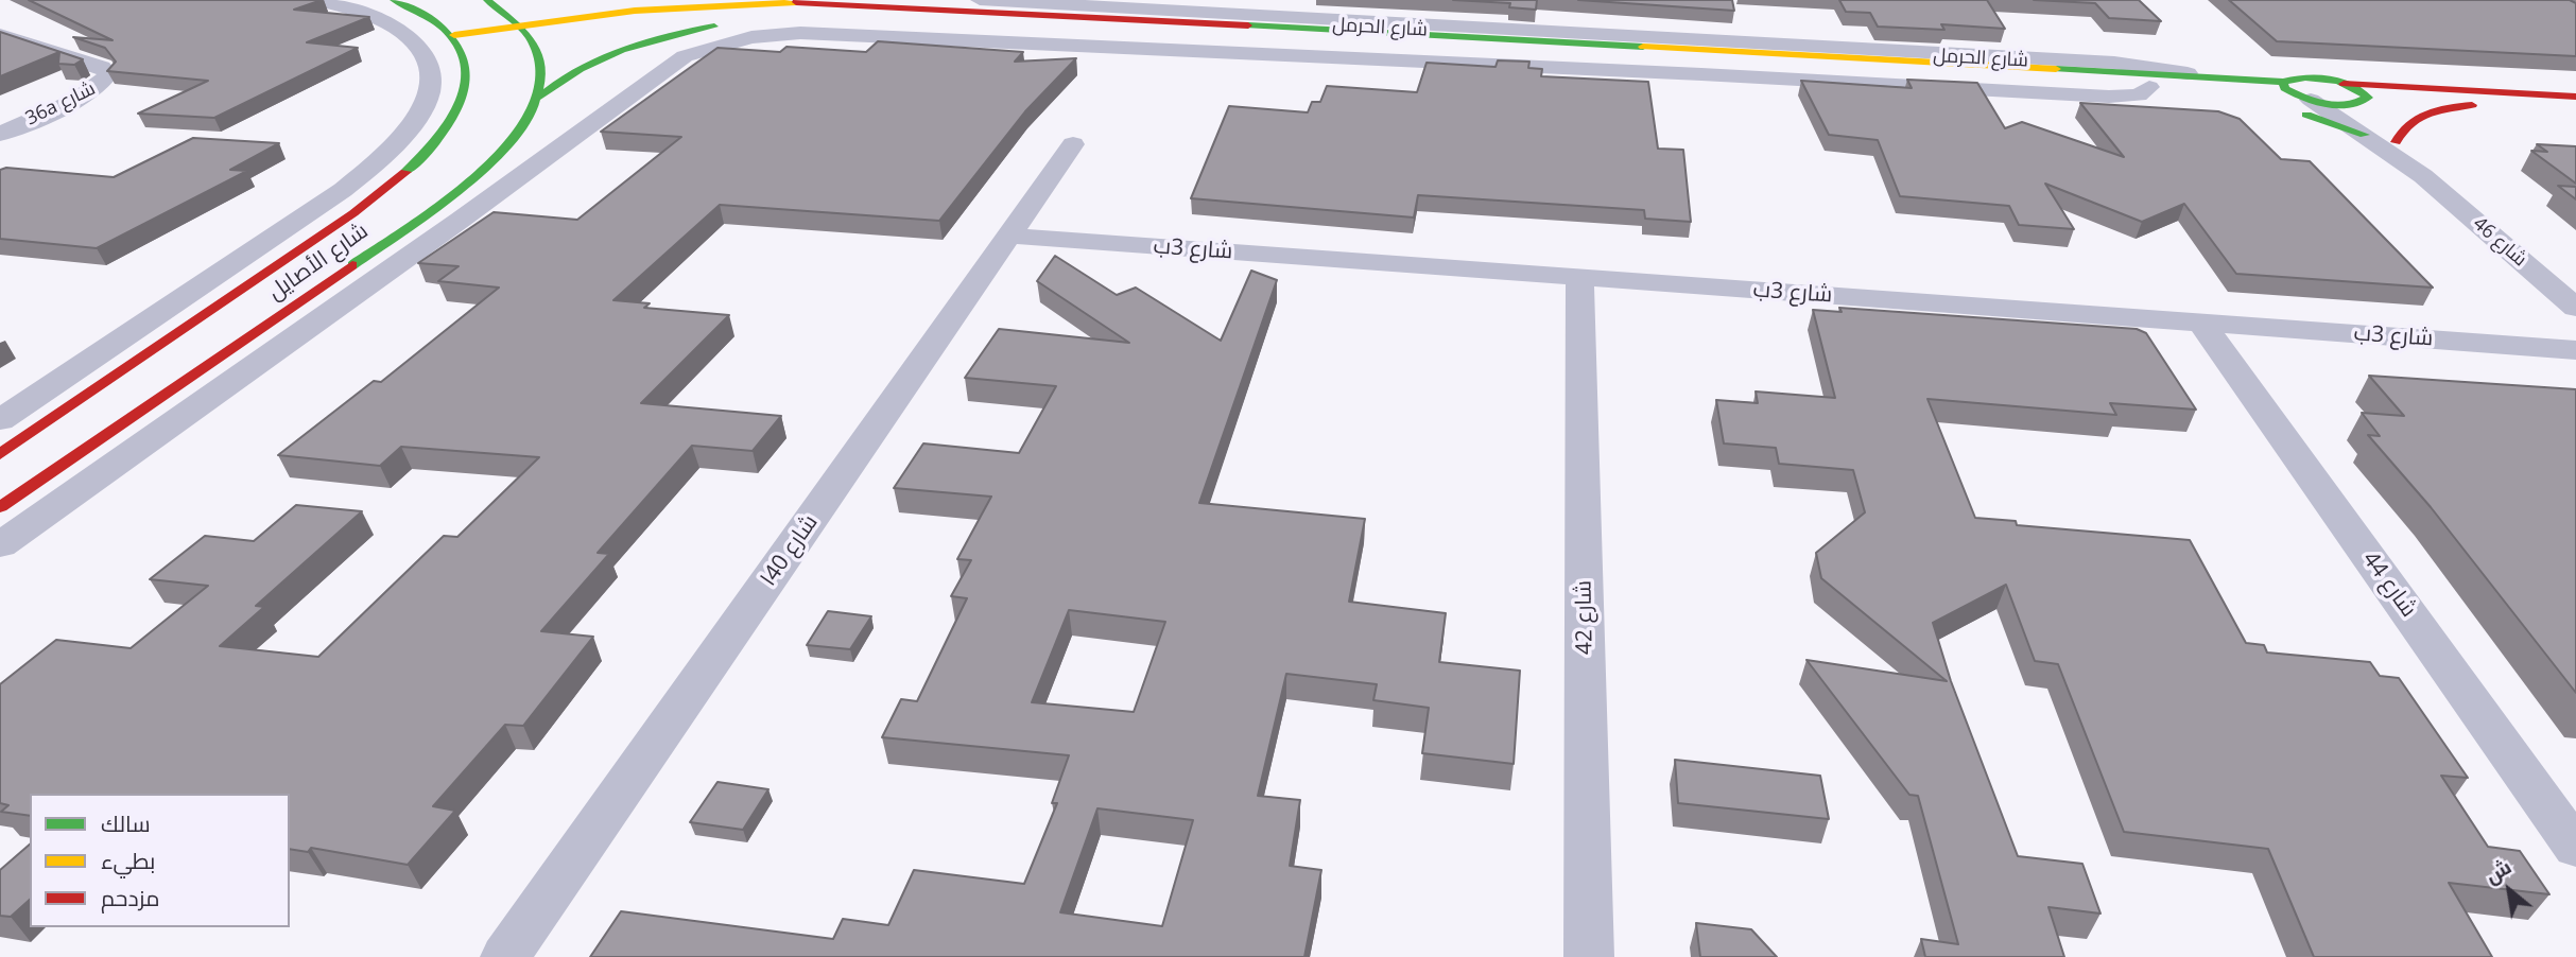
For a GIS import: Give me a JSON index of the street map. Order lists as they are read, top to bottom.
{
  "streets": {
    "street": [
      "شارع الحرمل",
      "36a شارع",
      "شارع 46",
      "شارع 3ب",
      "شارع الأصايل",
      "شارع 40ا",
      "شارع 44",
      "شارع 42"
    ]
  },
  "crossings": [
    ["شارع الحرمل", "شارع 46"],
    ["شارع الحرمل", "شارع الأصايل"],
    ["شارع 3ب", "شارع 40ا"],
    ["شارع 3ب", "شارع 44"],
    ["شارع 3ب", "شارع 42"]
  ],
  "legend": ["سالك", "بطيء", "مزدحم"],
  "north": "top left"
}
